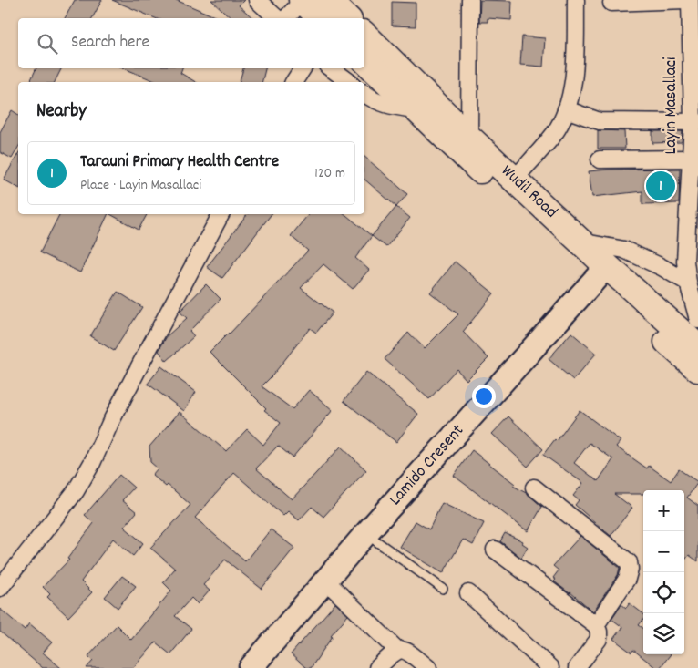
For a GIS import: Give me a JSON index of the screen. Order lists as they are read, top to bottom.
{
  "streets": {
    "main road": ["Wudil Road"],
    "street": ["Layin Masallaci", "Lamido Cresent"]
  },
  "crossings": [
    ["Wudil Road", "Lamido Cresent"]
  ],
  "page": {
    "search": "Search here",
    "heading": "Nearby",
    "list": [
      {
        "mark": "1",
        "name": "Tarauni Primary Health Centre",
        "note": "Place · Layin Masallaci",
        "value": "120 m"
      }
    ],
    "pins": "1",
    "map_buttons": ["+", "−"]
  }
}
